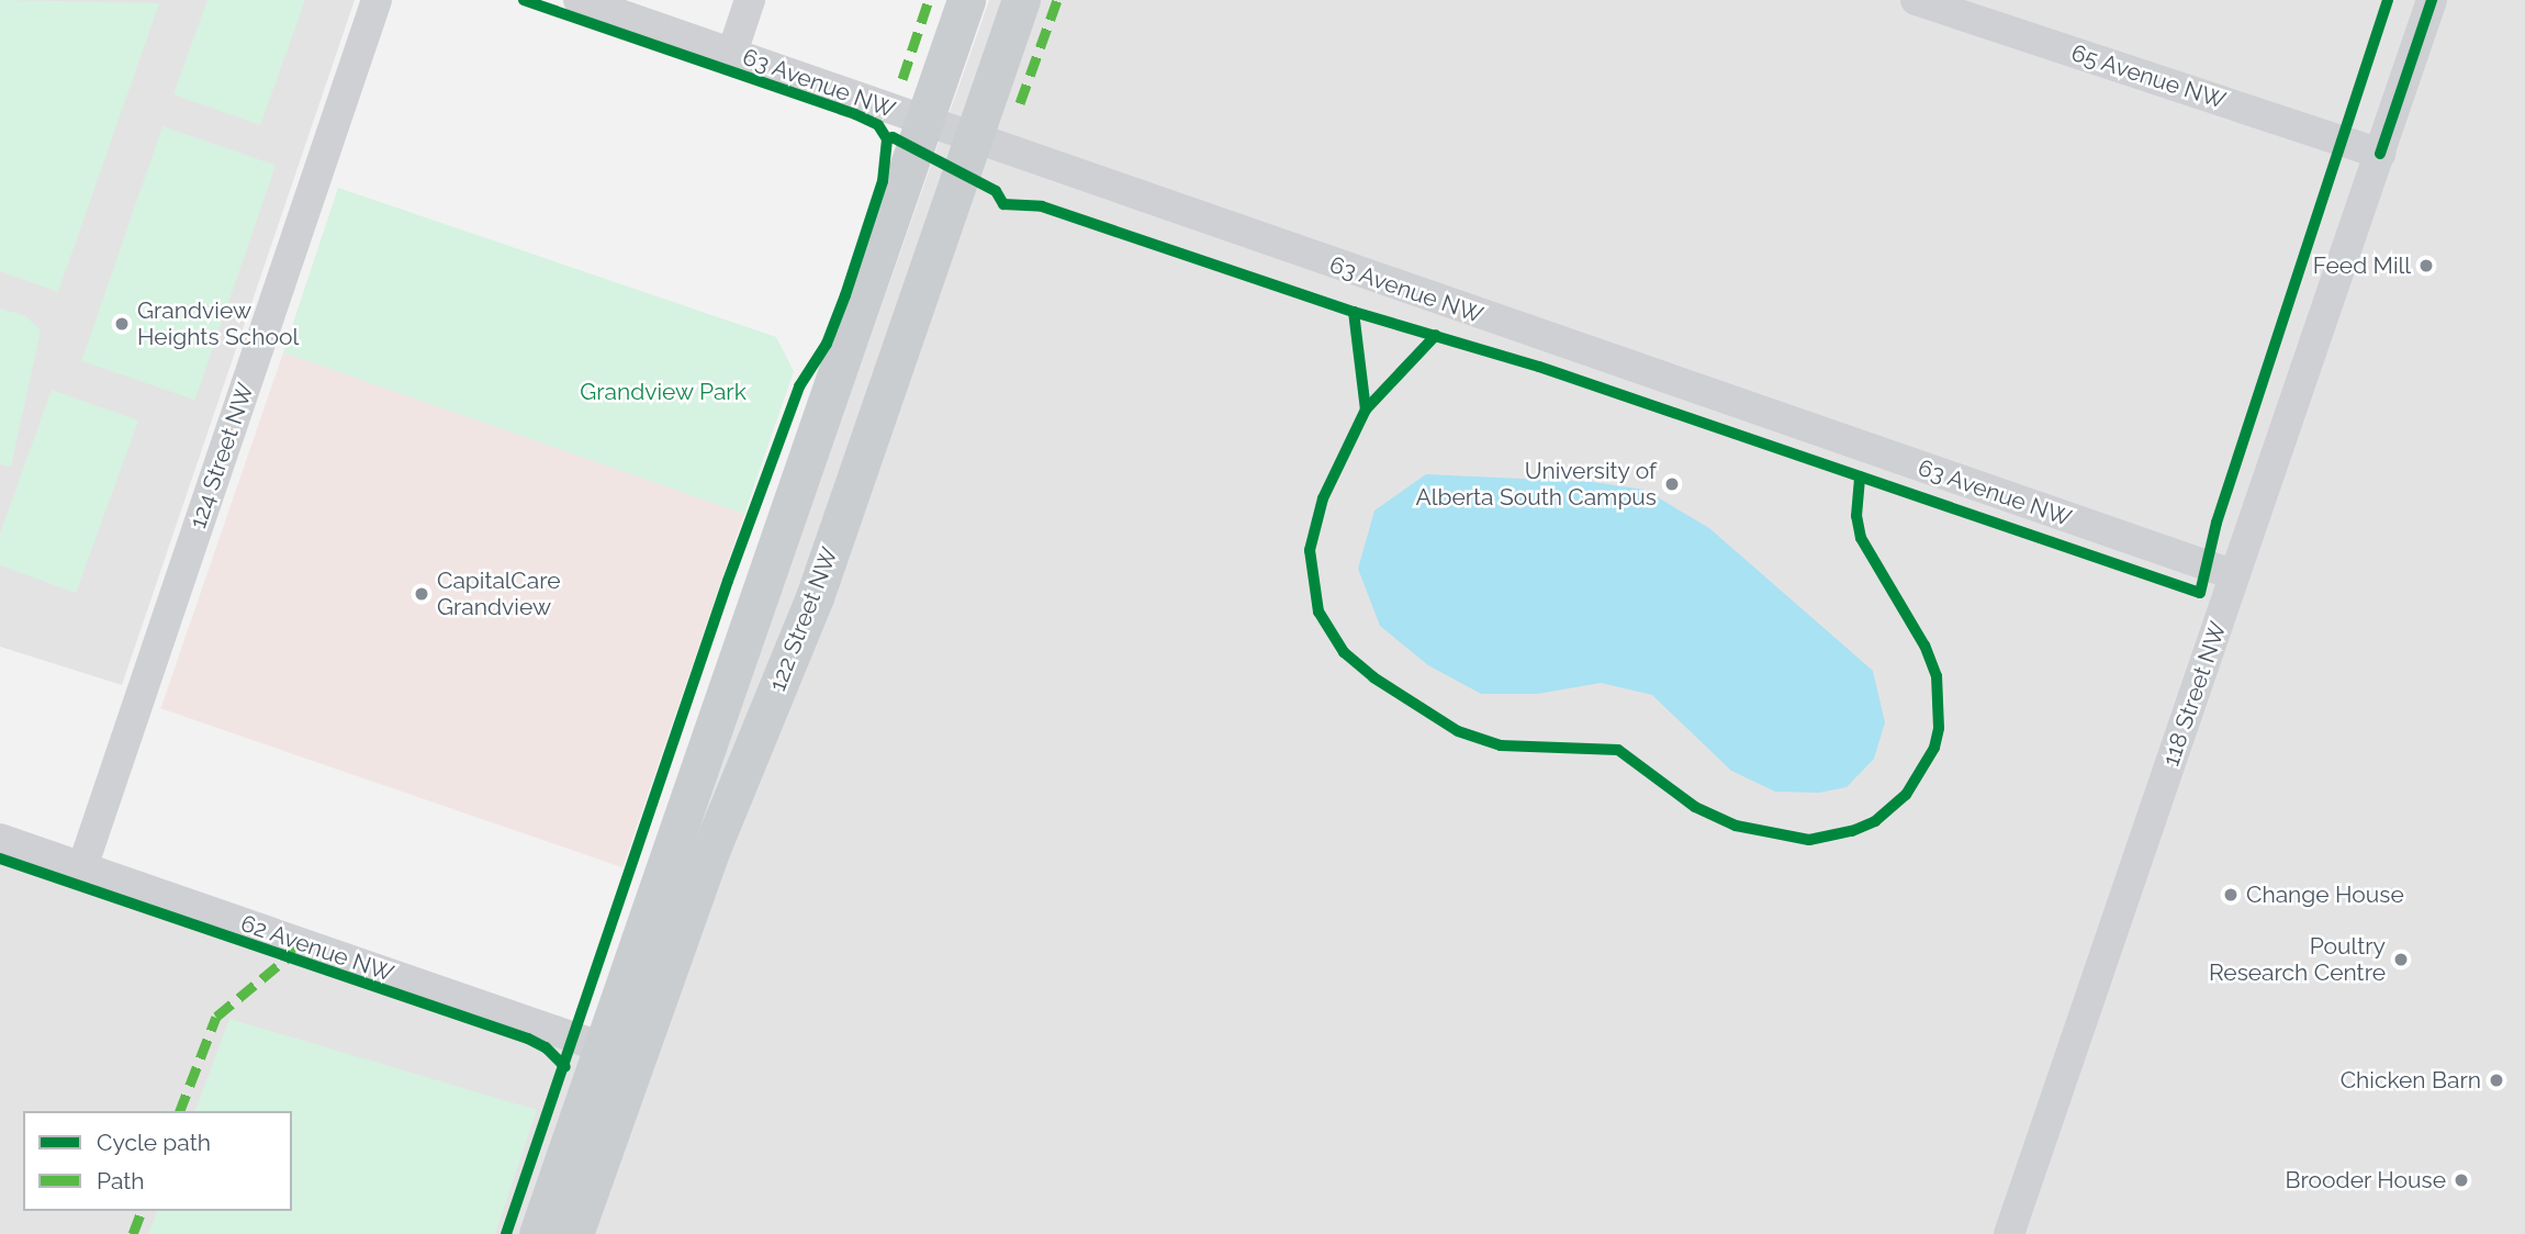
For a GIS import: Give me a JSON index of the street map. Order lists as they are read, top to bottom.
{
  "streets": {
    "main road": ["122 Street NW"],
    "street": [
      "65 Avenue NW",
      "63 Avenue NW",
      "124 Street NW",
      "118 Street NW",
      "62 Avenue NW"
    ]
  },
  "crossings": [
    ["65 Avenue NW", "118 Street NW"],
    ["63 Avenue NW", "122 Street NW"],
    ["63 Avenue NW", "118 Street NW"],
    ["124 Street NW", "62 Avenue NW"],
    ["122 Street NW", "62 Avenue NW"]
  ],
  "parks": ["Grandview Park"],
  "places": [
    "Feed Mill",
    "Grandview Heights School",
    "University of Alberta South Campus",
    "CapitalCare Grandview",
    "Change House",
    "Poultry Research Centre",
    "Chicken Barn",
    "Brooder House"
  ],
  "legend": ["Cycle path", "Path"]
}
